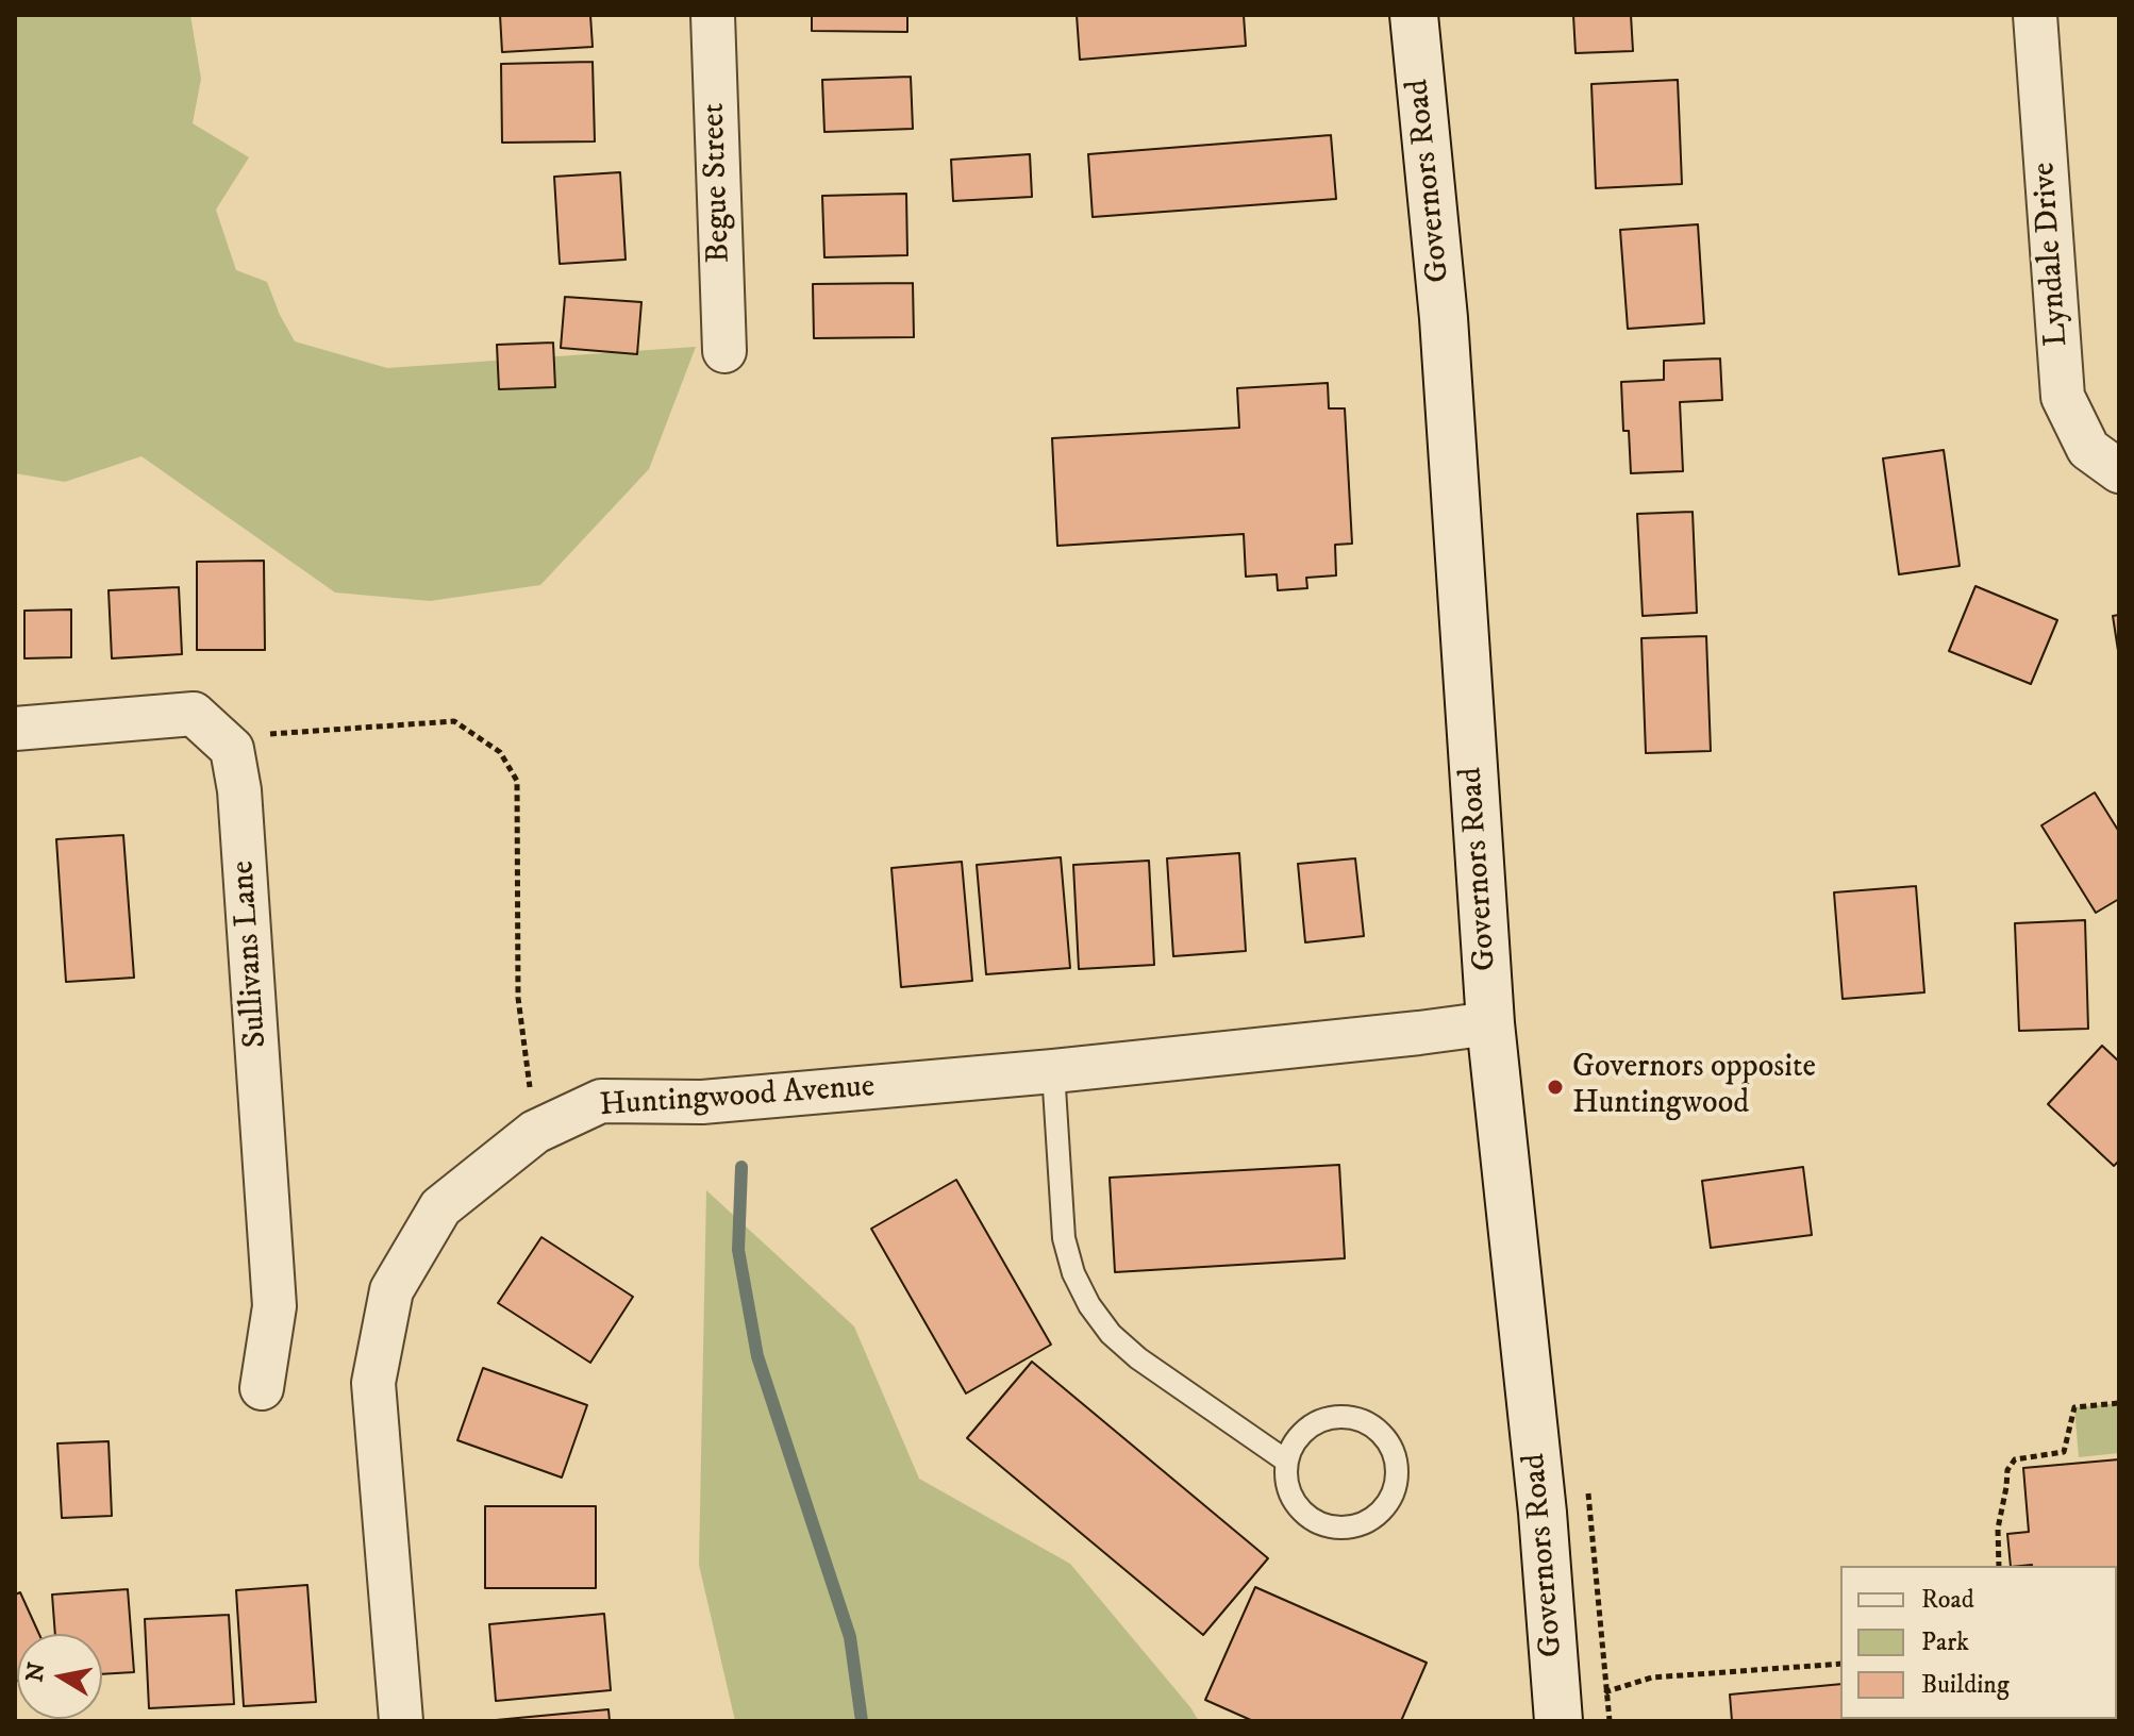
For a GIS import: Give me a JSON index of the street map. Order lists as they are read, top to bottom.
{
  "streets": {
    "main road": ["Governors Road"],
    "street": [
      "Begue Street",
      "Lyndale Drive",
      "Sullivans Lane",
      "Huntingwood Avenue"
    ]
  },
  "crossings": [
    ["Governors Road", "Huntingwood Avenue"]
  ],
  "places": ["Governors opposite Huntingwood"],
  "legend": ["Road", "Park", "Building"],
  "north": "left"
}
